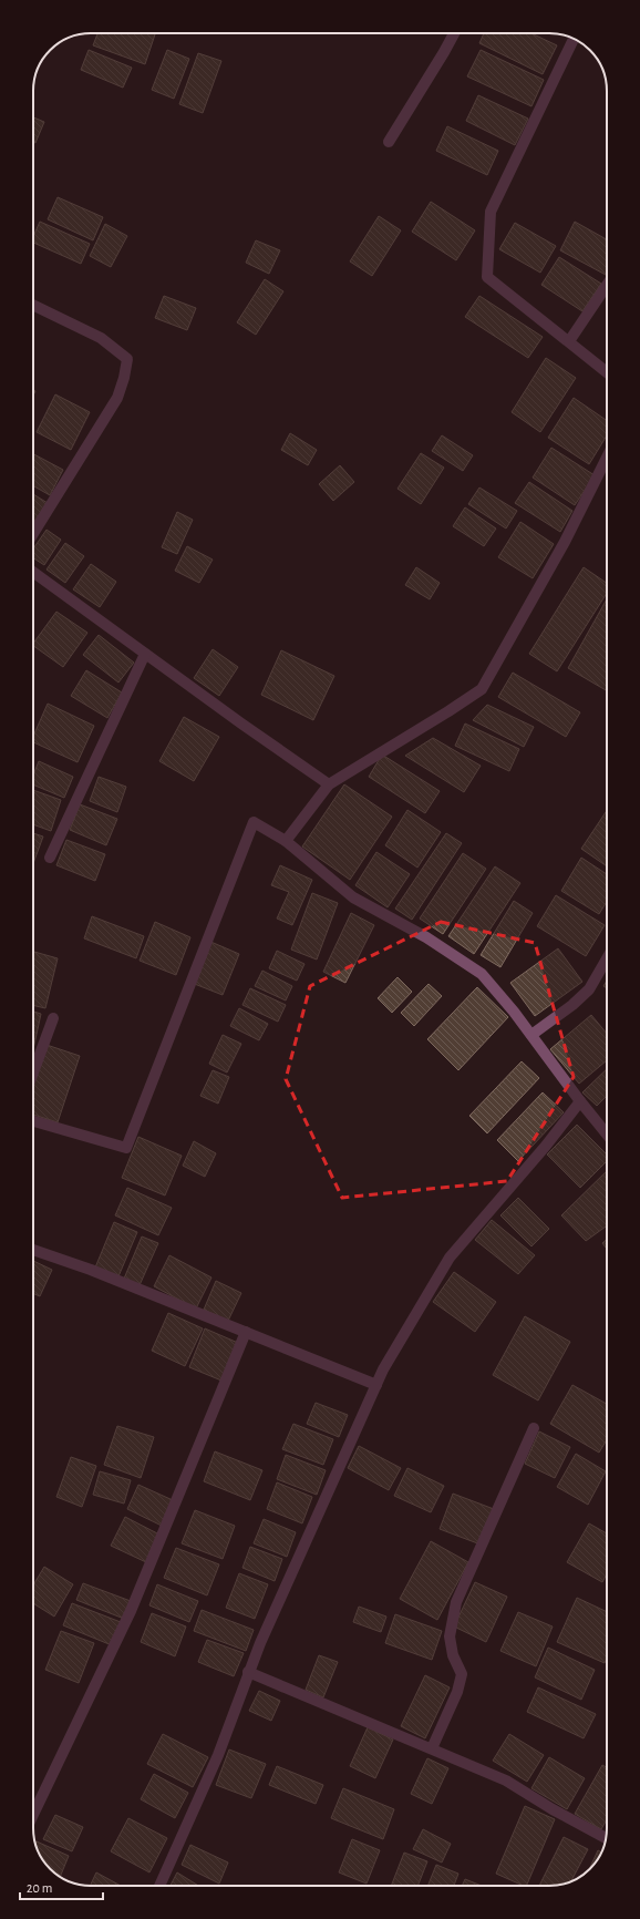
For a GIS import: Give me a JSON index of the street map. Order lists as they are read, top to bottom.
{
  "scale_bar": "20 m"
}
